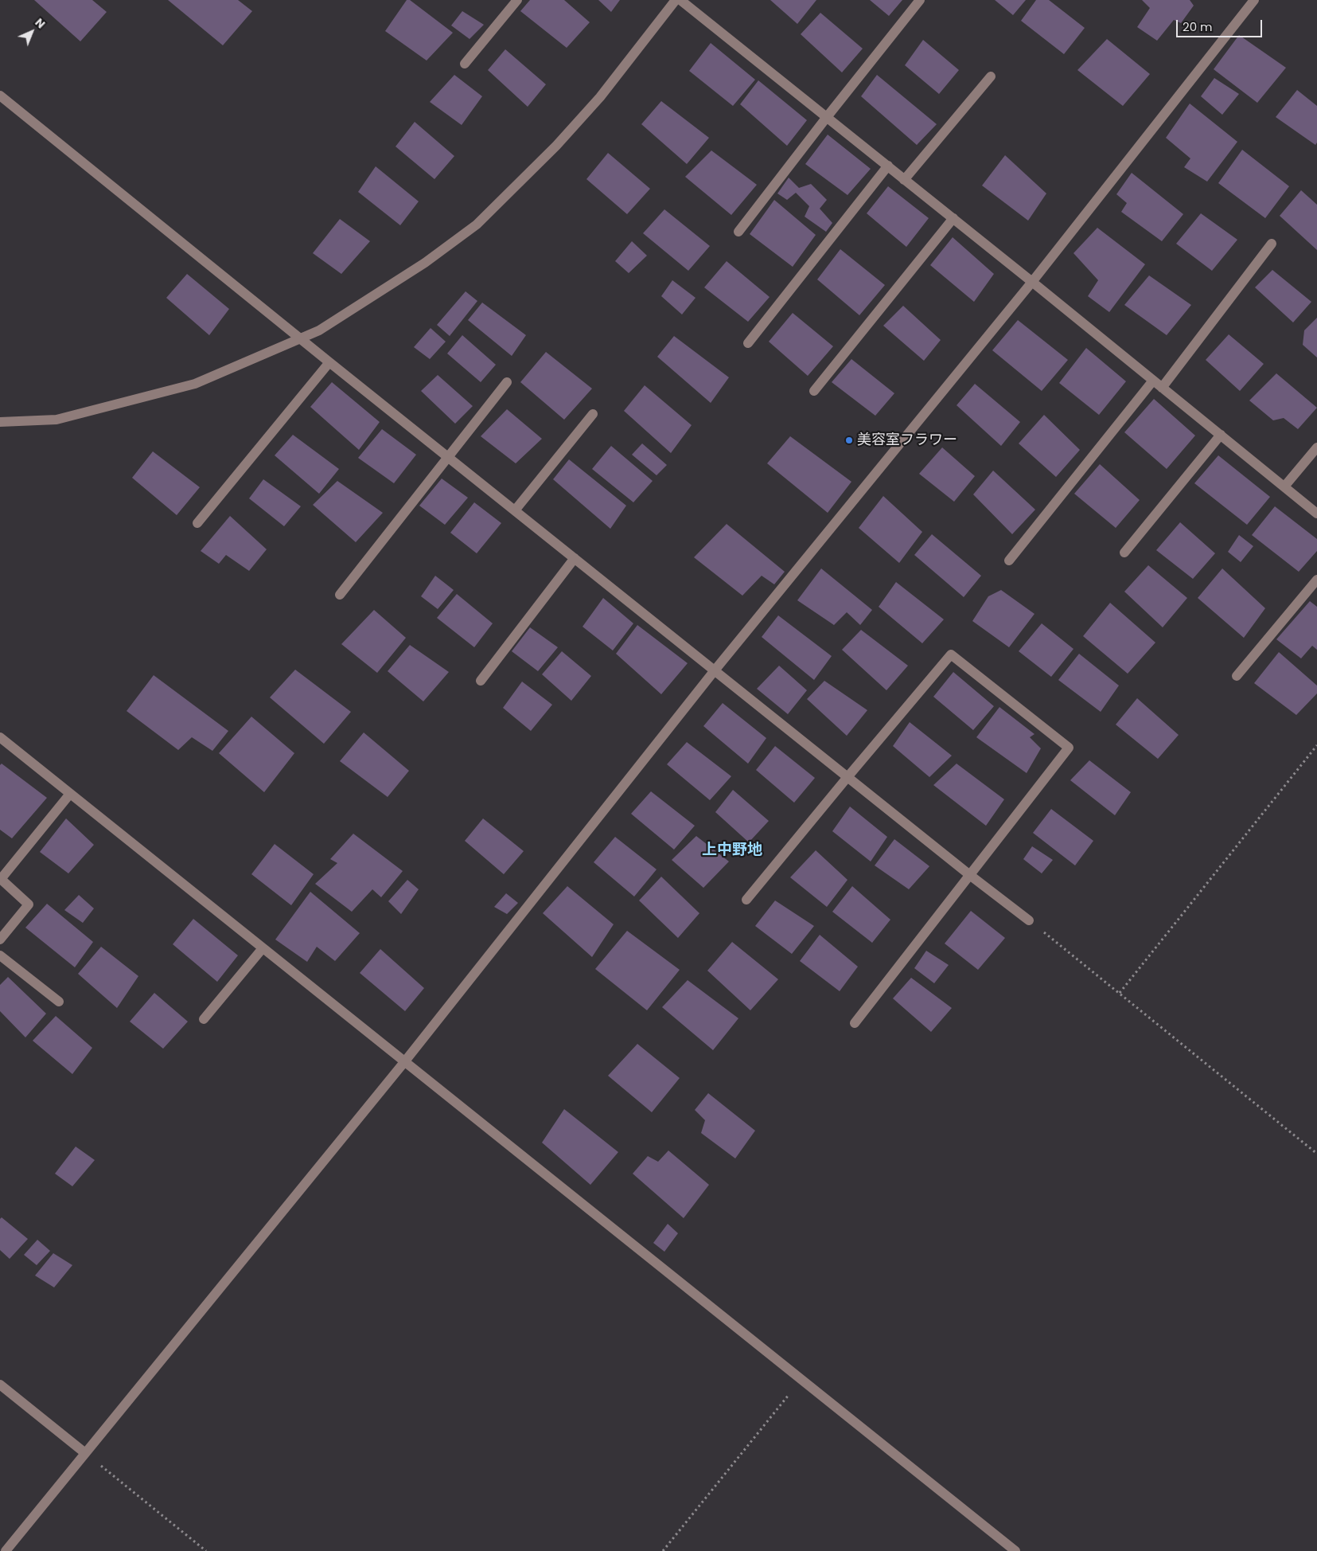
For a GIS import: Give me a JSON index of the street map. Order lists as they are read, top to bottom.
{
  "districts": ["上中野地"],
  "places": ["美容室フラワー"],
  "scale_bar": "20 m",
  "north": "top right"
}
